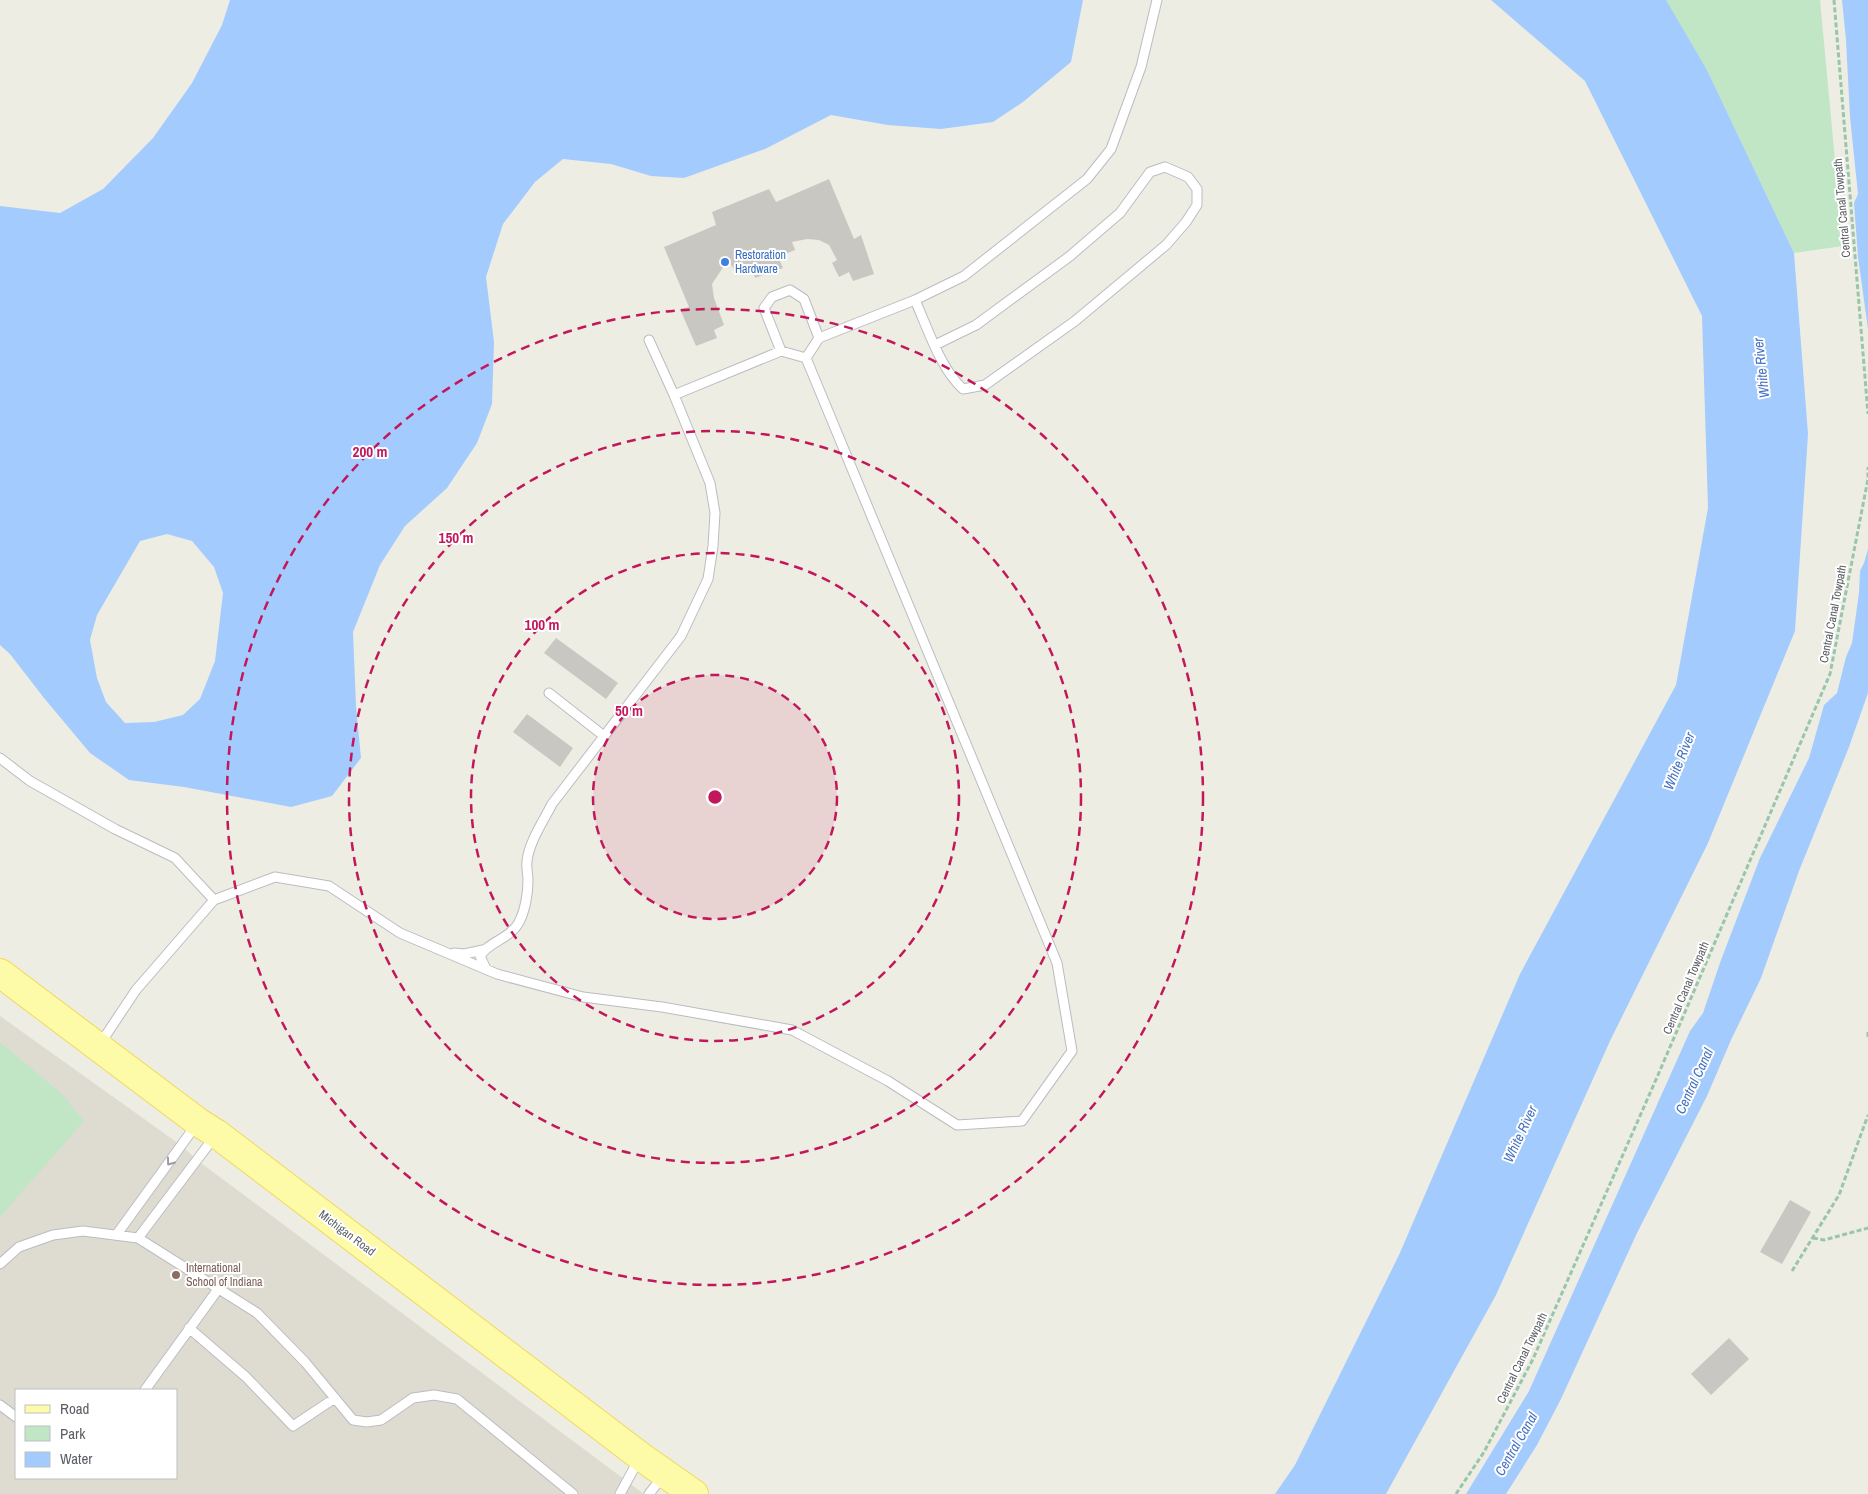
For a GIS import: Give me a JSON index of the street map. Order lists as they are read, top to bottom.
{
  "streets": {
    "main road": ["Michigan Road"],
    "path": ["Central Canal Towpath"]
  },
  "water": ["White River", "Central Canal"],
  "places": ["Restoration Hardware", "International School of Indiana"],
  "legend": ["Road", "Park", "Water"],
  "rings": [
    "200 m",
    "150 m",
    "100 m",
    "50 m"
  ]
}
